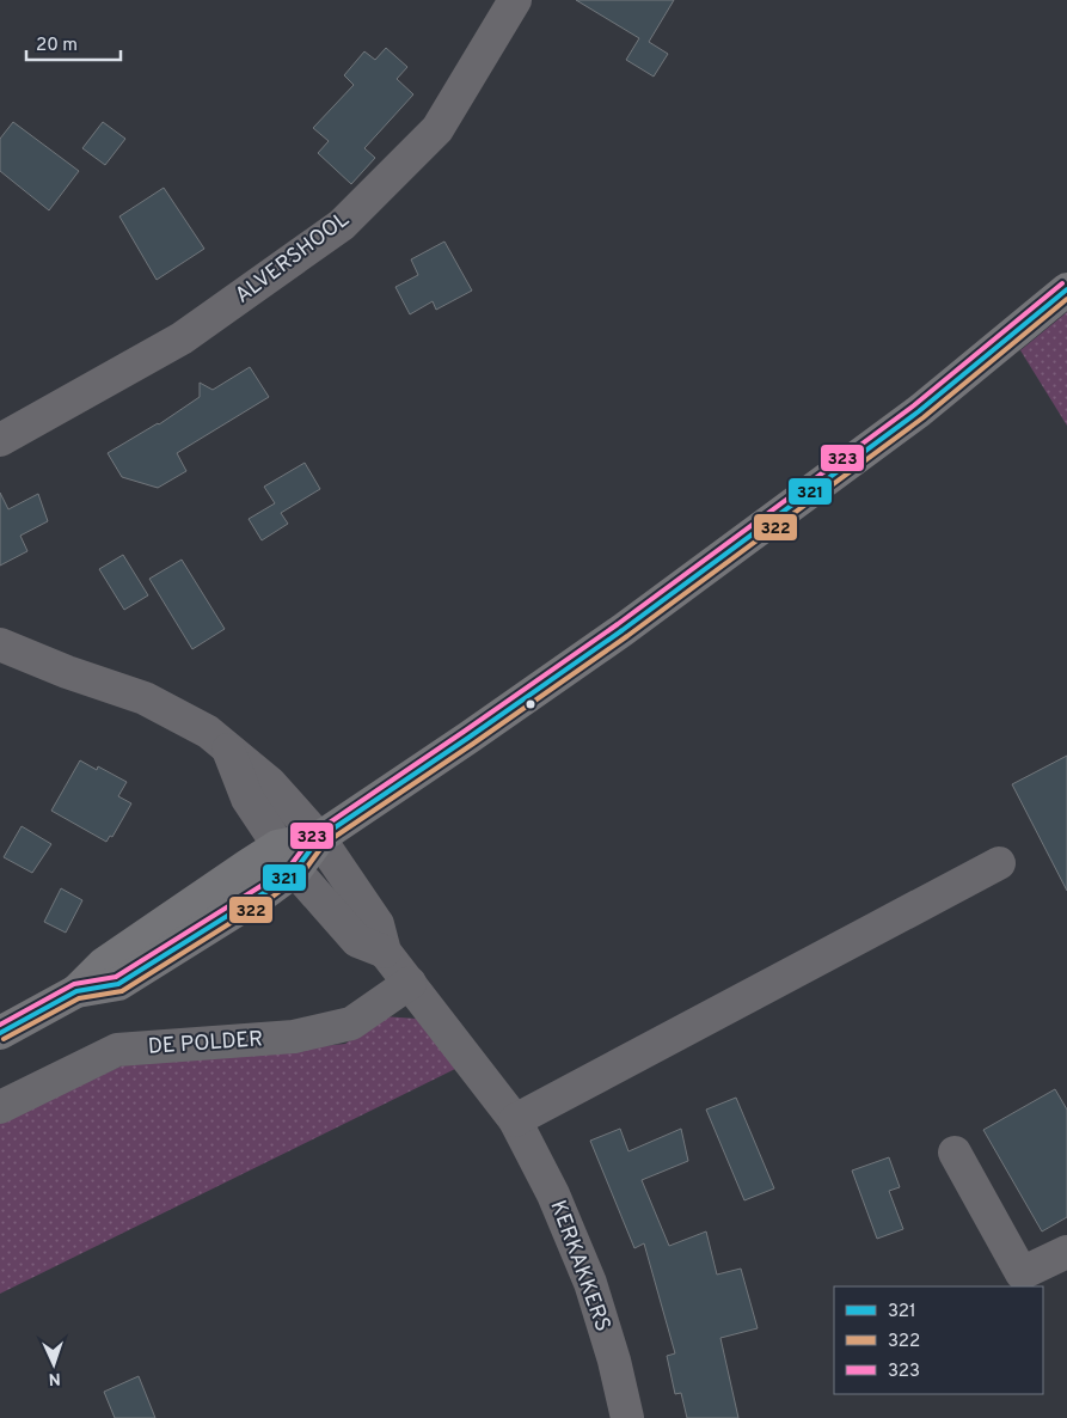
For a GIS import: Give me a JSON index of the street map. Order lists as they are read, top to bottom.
{
  "streets": {
    "street": ["ALVERSHOOL", "DE POLDER", "KERKAKKERS"]
  },
  "crossings": [
    ["DE POLDER", "KERKAKKERS"]
  ],
  "lines": ["transit line 323", "transit line 321", "transit line 322"],
  "legend": ["321", "322", "323"],
  "scale_bar": "20 m",
  "north": "bottom"
}
